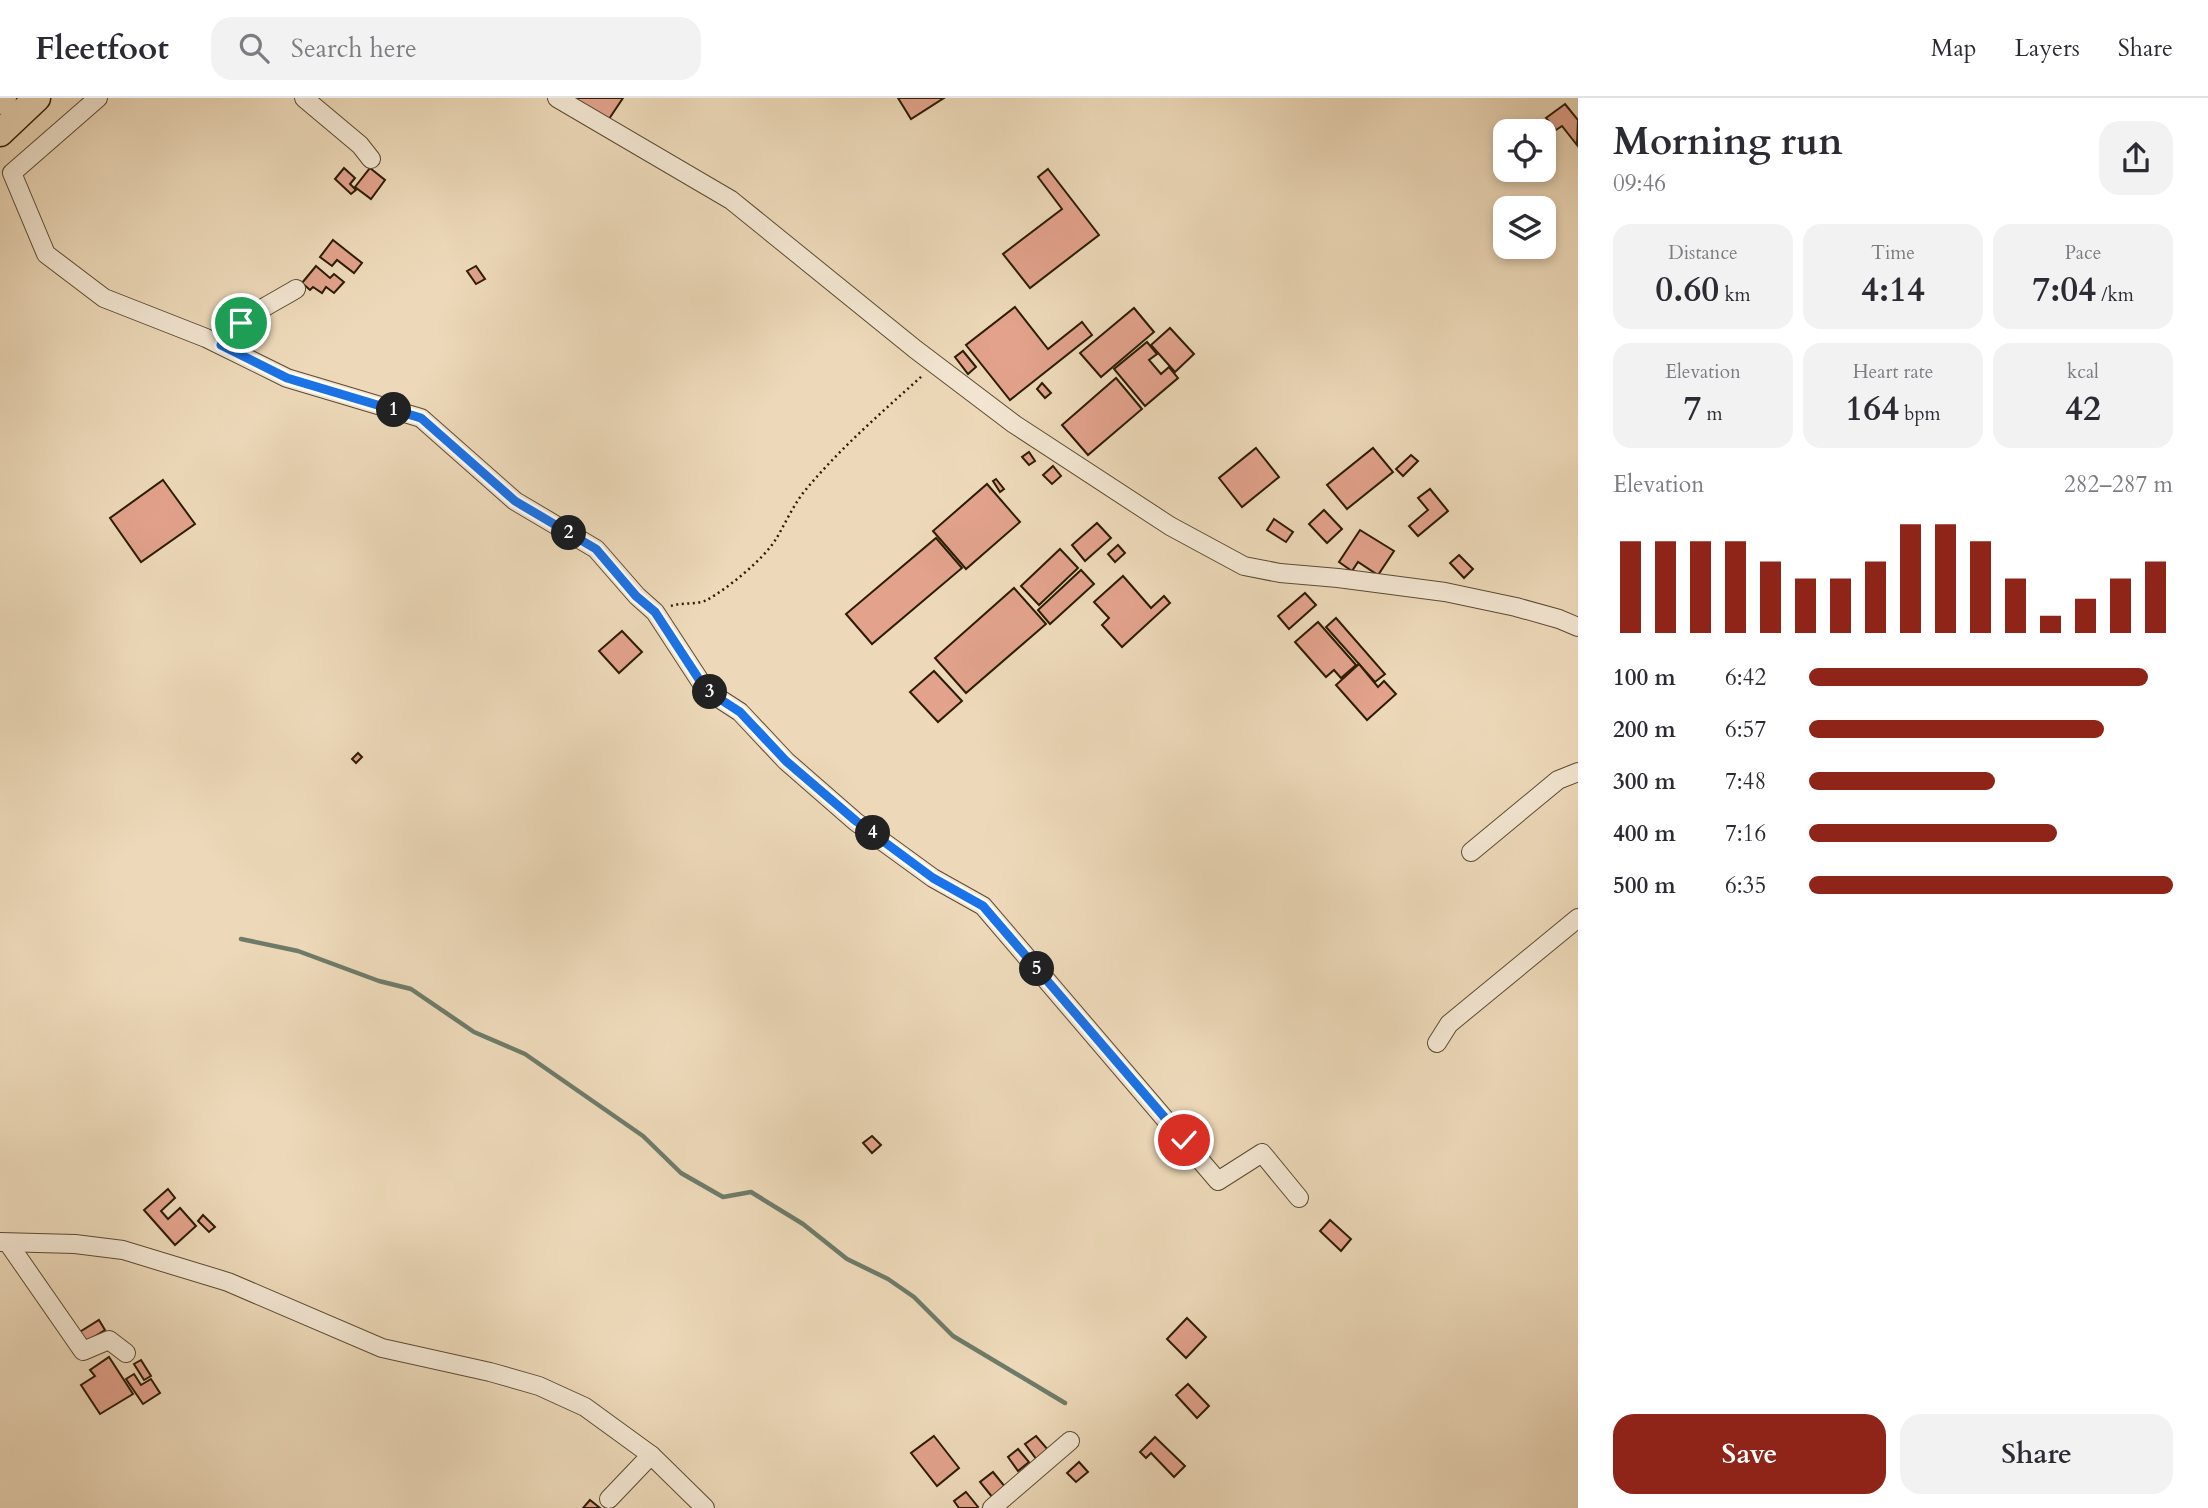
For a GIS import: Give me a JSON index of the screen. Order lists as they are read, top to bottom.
{
  "page": {
    "header": "Fleetfoot",
    "search": "Search here",
    "nav": ["Map", "Layers", "Share"],
    "heading": ["Morning run", "09:46"],
    "stats": [
      ["Distance", "0.60 km"],
      ["Time", "4:14"],
      ["Pace", "7:04 /km"],
      ["Elevation", "7 m"],
      ["Heart rate", "164 bpm"],
      ["kcal", "42"]
    ],
    "pins": [
      "1",
      "2",
      "3",
      "4",
      "5"
    ],
    "chart": ["Elevation", "282–287 m"],
    "list": [
      {
        "name": "100 m",
        "note": "6:42"
      },
      {
        "name": "200 m",
        "note": "6:57"
      },
      {
        "name": "300 m",
        "note": "7:48"
      },
      {
        "name": "400 m",
        "note": "7:16"
      },
      {
        "name": "500 m",
        "note": "6:35"
      }
    ],
    "buttons": ["Save", "Share"]
  }
}
